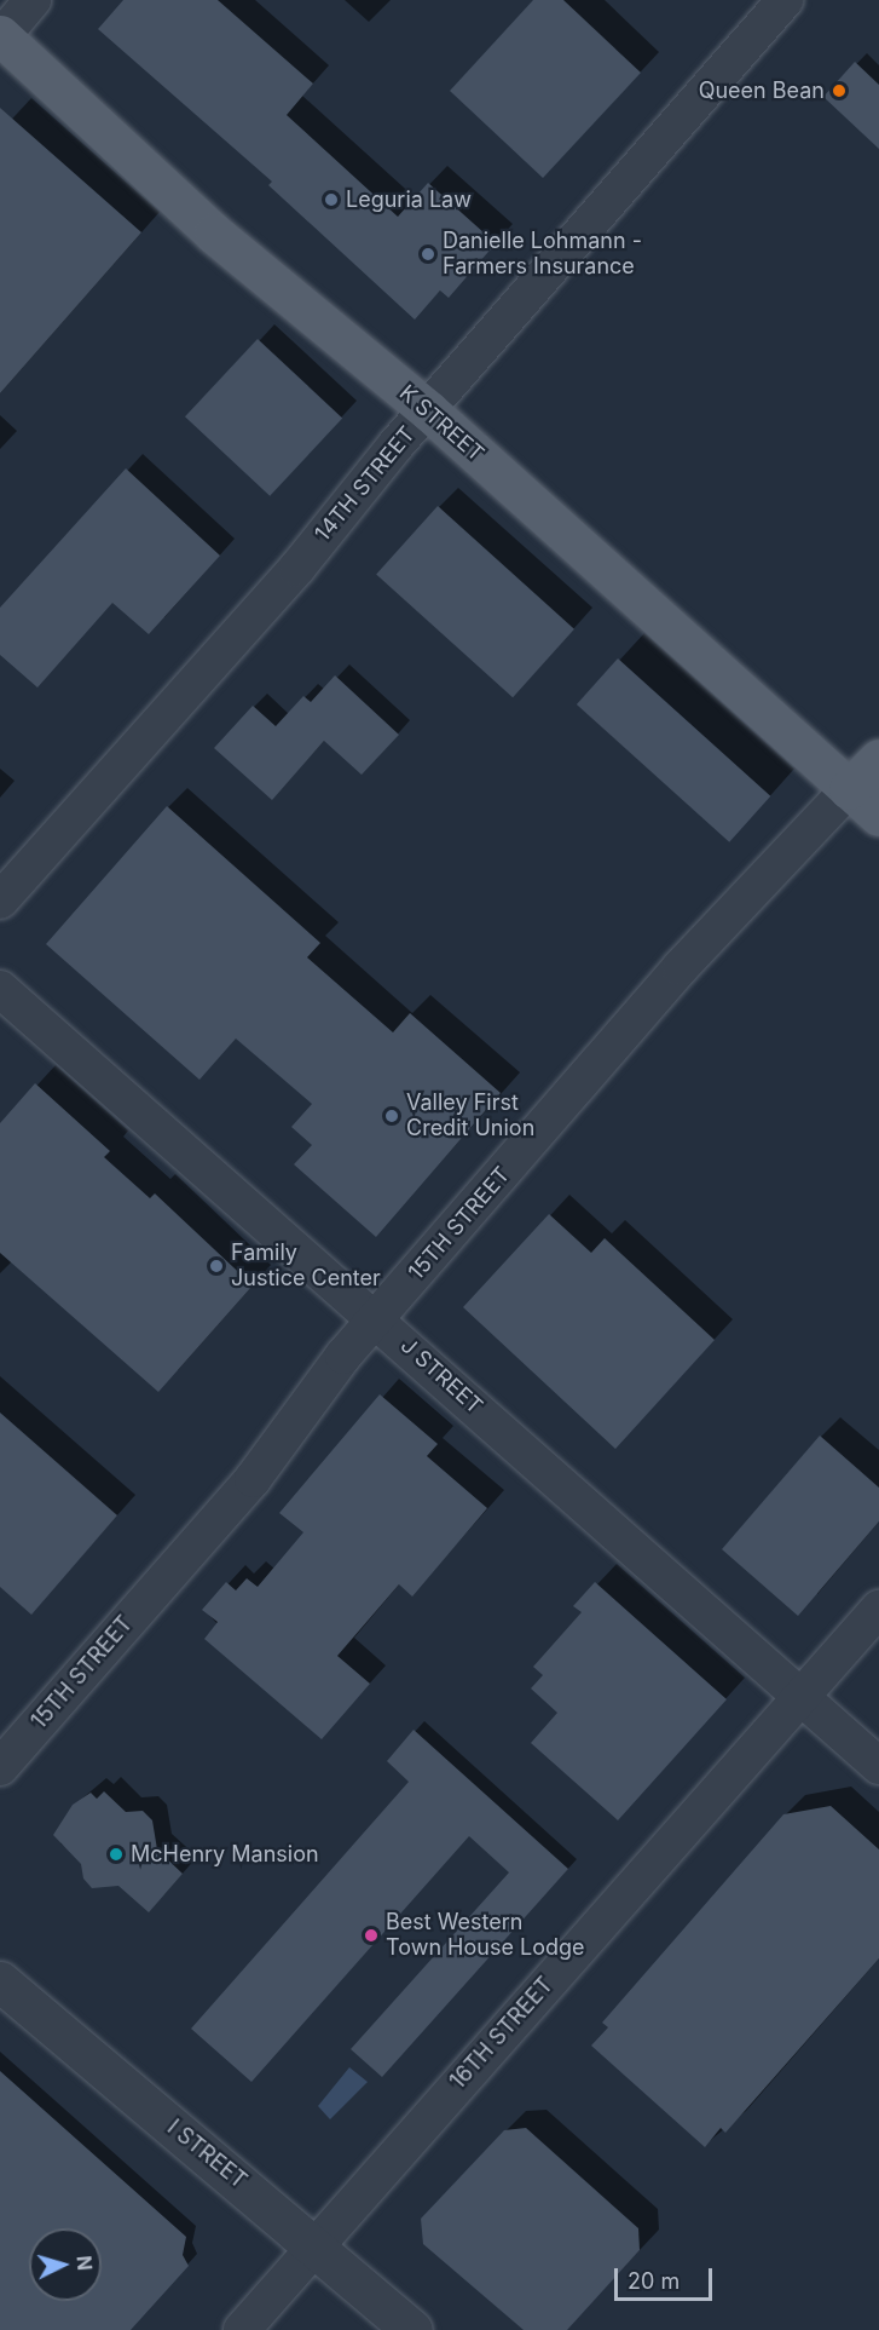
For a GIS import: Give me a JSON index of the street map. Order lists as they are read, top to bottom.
{
  "streets": {
    "main road": ["K STREET", "15TH STREET"],
    "street": [
      "14TH STREET",
      "J STREET",
      "16TH STREET",
      "I STREET"
    ]
  },
  "crossings": [
    ["K STREET", "14TH STREET"],
    ["K STREET", "15TH STREET"],
    ["15TH STREET", "J STREET"],
    ["J STREET", "16TH STREET"],
    ["16TH STREET", "I STREET"]
  ],
  "places": [
    "Queen Bean",
    "Leguria Law",
    "Danielle Lohmann - Farmers Insurance",
    "Valley First Credit Union",
    "Family Justice Center",
    "McHenry Mansion",
    "Best Western Town House Lodge"
  ],
  "scale_bar": "20 m",
  "north": "right"
}
